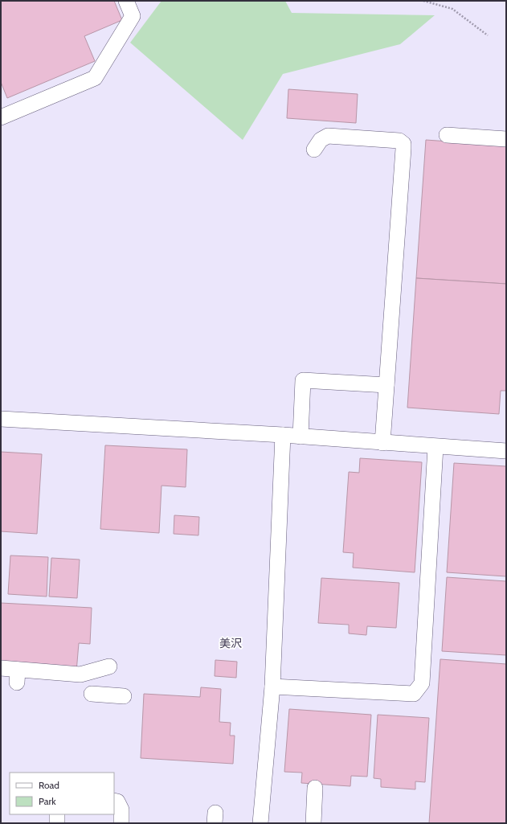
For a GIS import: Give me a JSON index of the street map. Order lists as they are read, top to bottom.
{
  "districts": ["美沢"],
  "legend": ["Road", "Park"]
}
